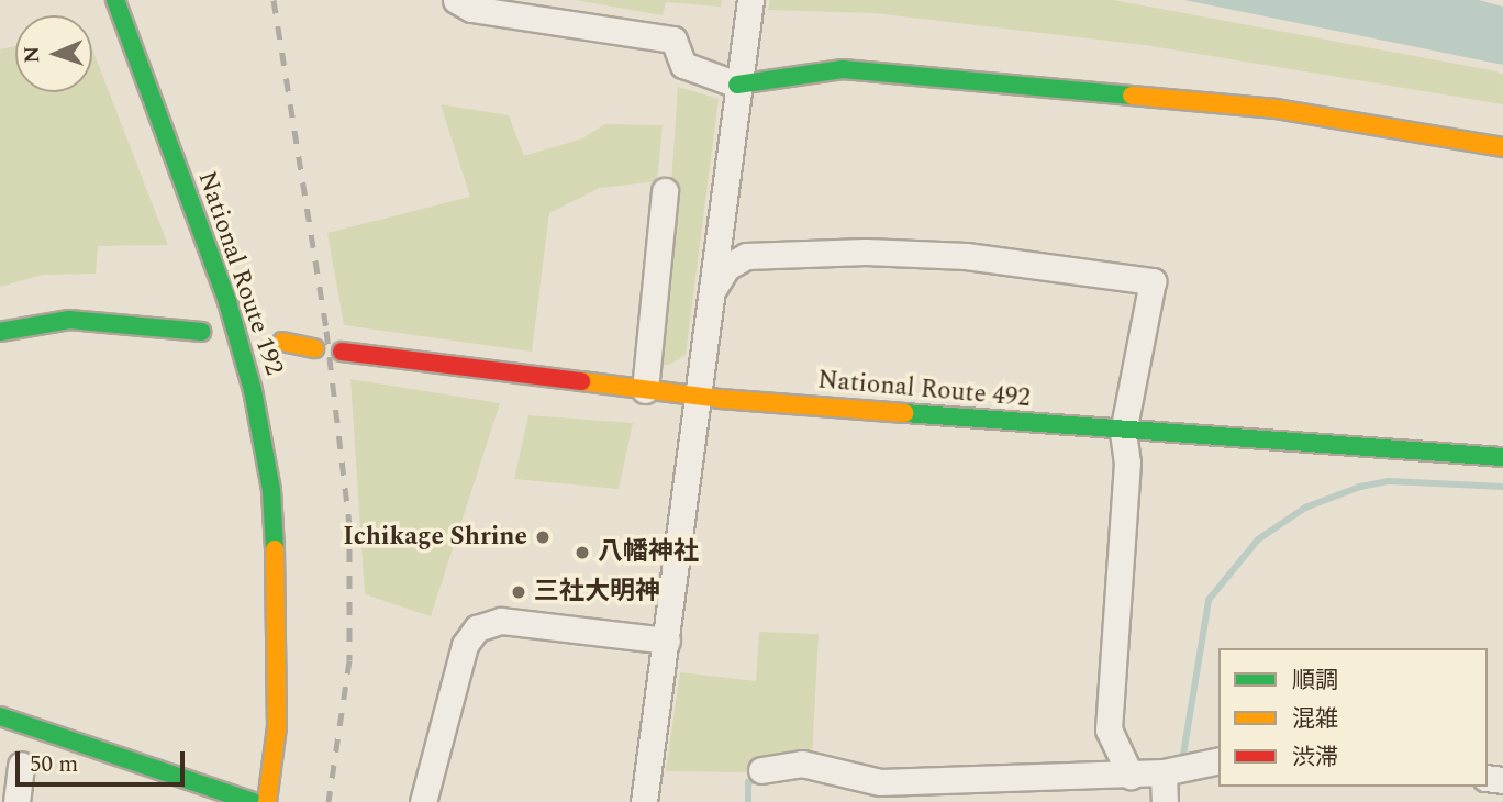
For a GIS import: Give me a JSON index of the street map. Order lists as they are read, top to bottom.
{
  "streets": {
    "main road": ["National Route 192", "National Route 492"]
  },
  "places": ["Ichikage Shrine", "八幡神社", "三社大明神"],
  "legend": ["順調", "混雑", "渋滞"],
  "scale_bar": "50 m",
  "north": "left"
}
